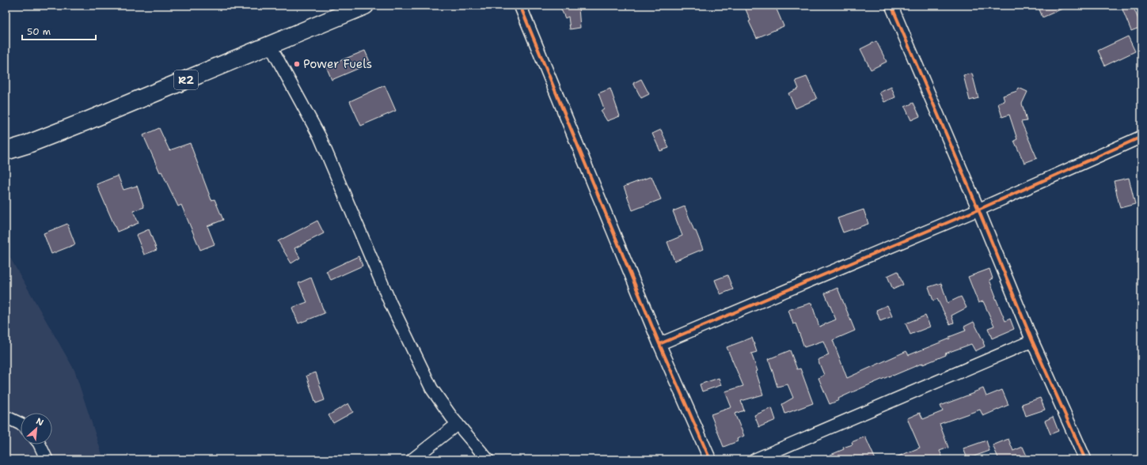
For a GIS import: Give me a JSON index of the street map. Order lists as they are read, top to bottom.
{
  "streets": {
    "highway": ["R2"]
  },
  "places": ["Power Fuels"],
  "scale_bar": "50 m",
  "north": "top right"
}
